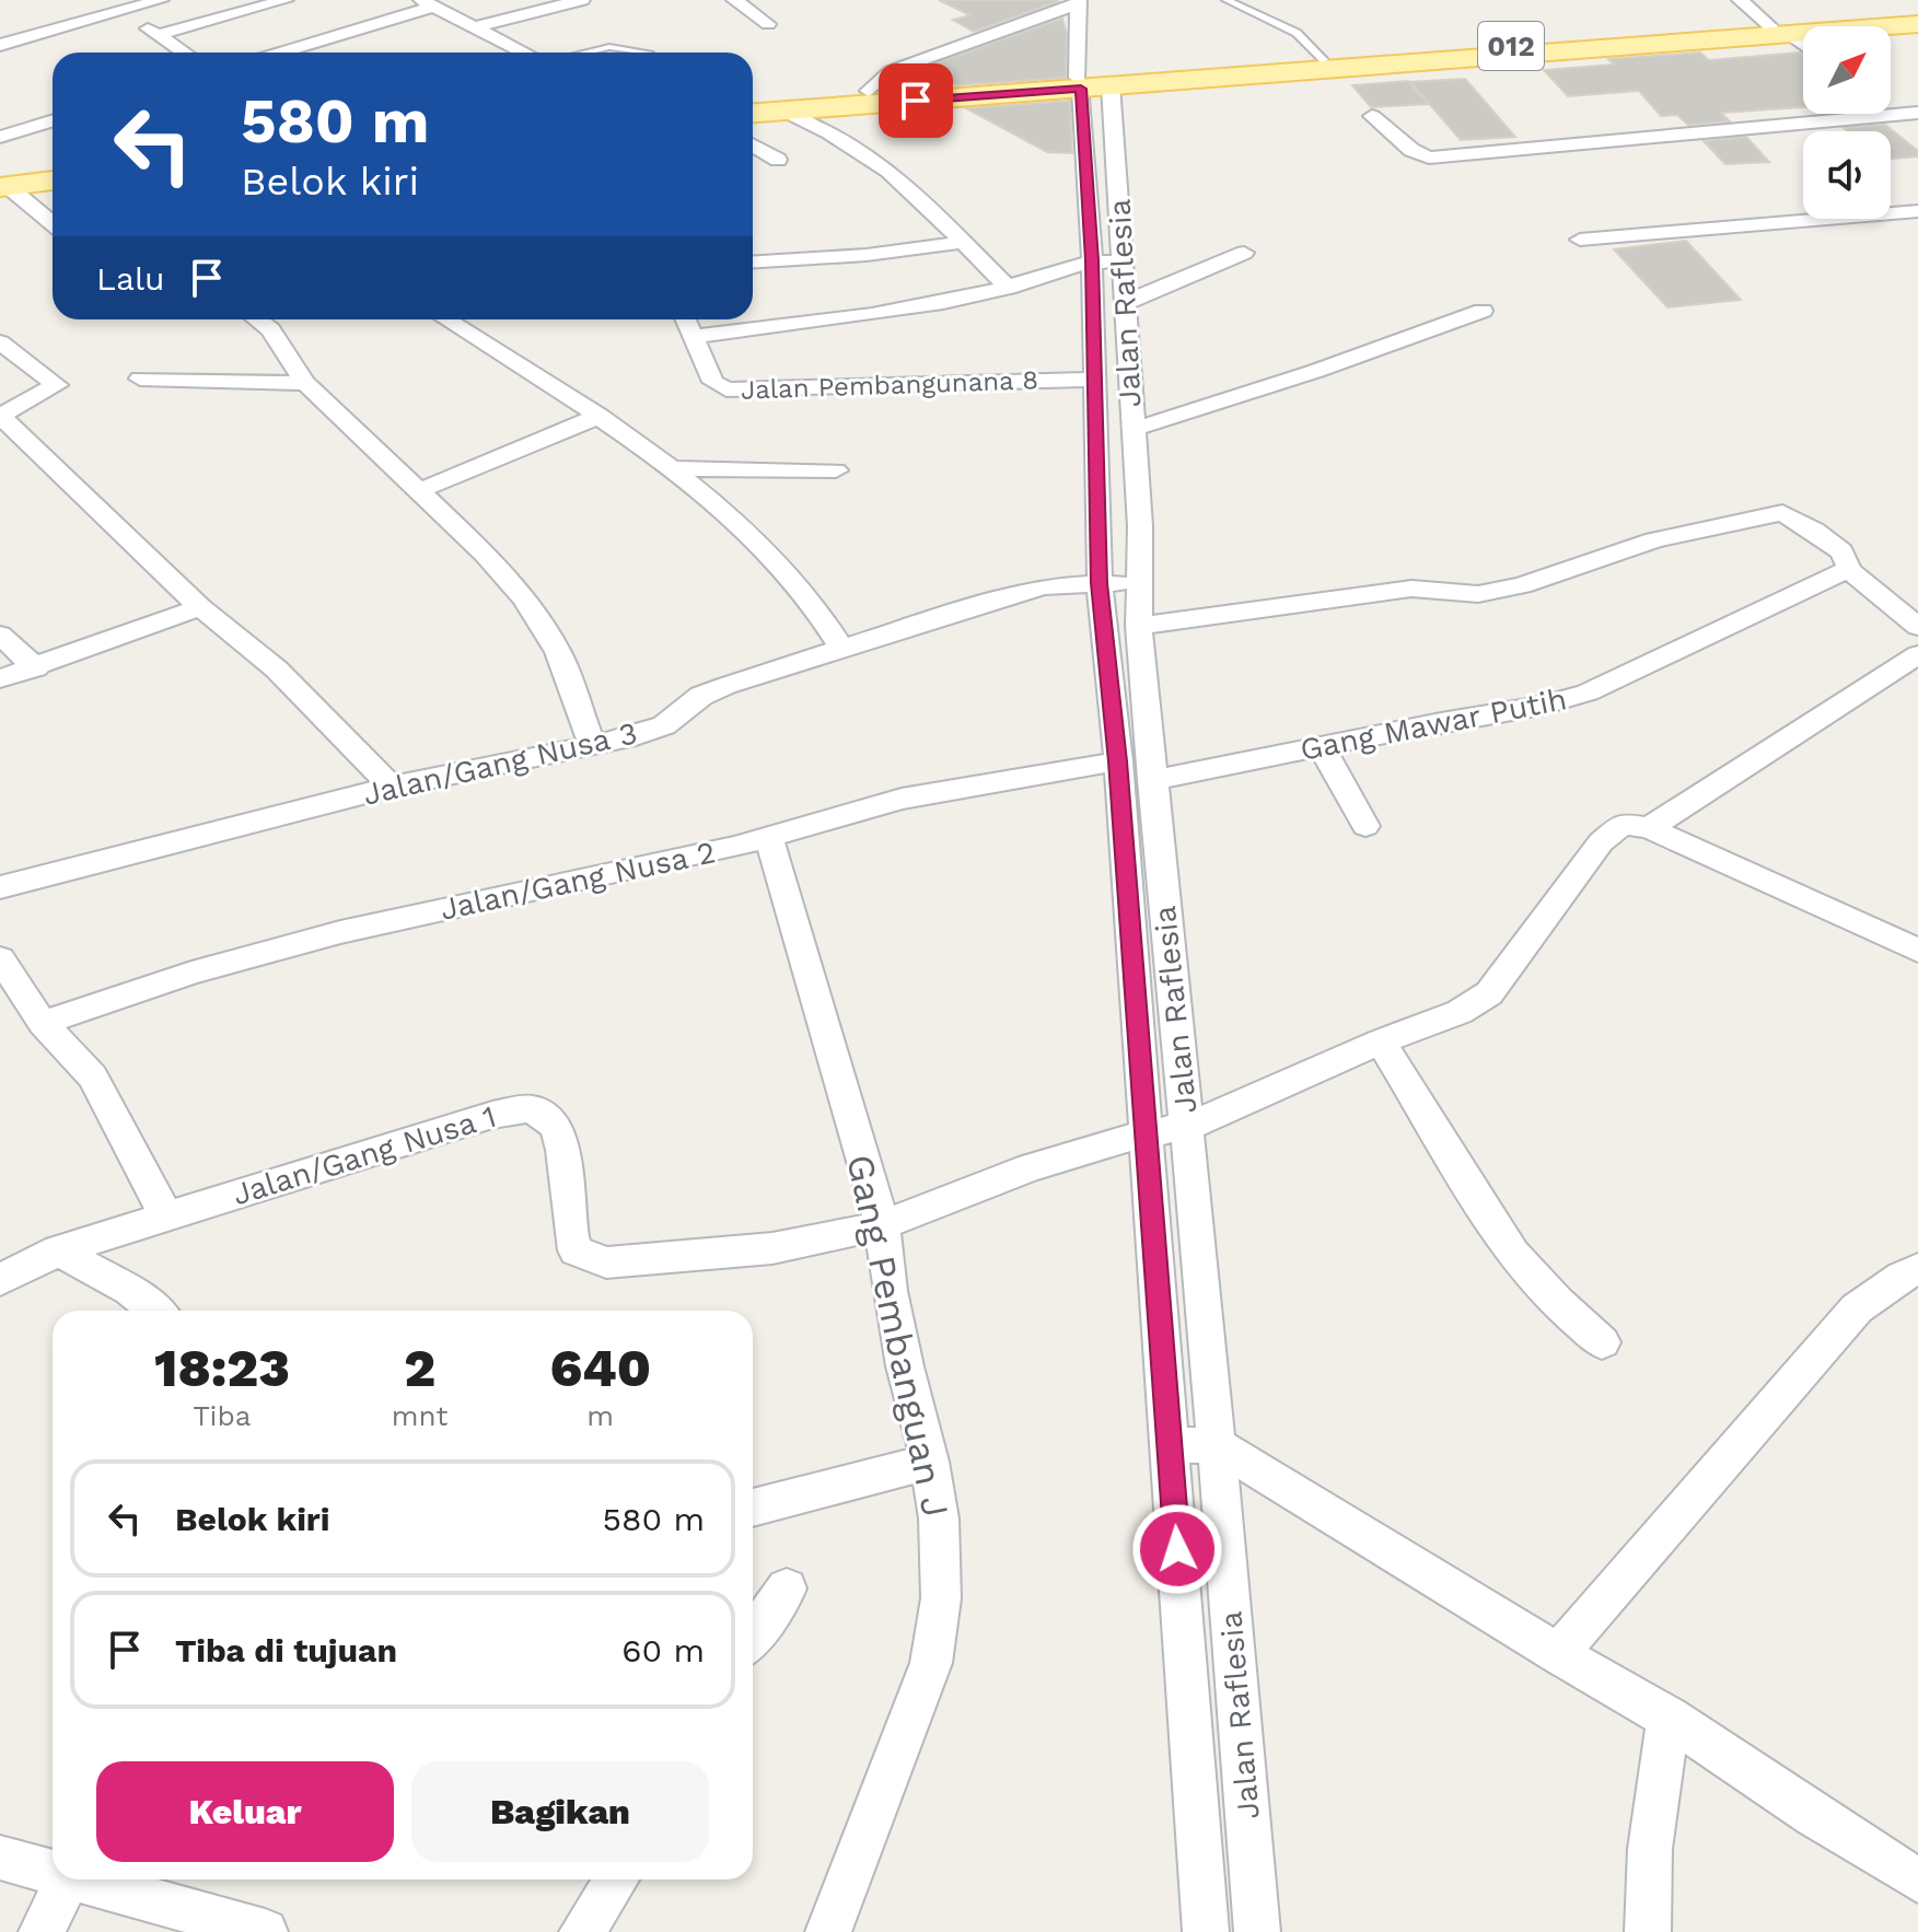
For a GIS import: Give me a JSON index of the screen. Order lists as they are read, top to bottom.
{
  "streets": {
    "main road": ["012"],
    "street": [
      "Jalan Raflesia",
      "Jalan Pembangunana 8",
      "Gang Mawar Putih",
      "Jalan/Gang Nusa 3",
      "Jalan/Gang Nusa 2",
      "Jalan/Gang Nusa 1",
      "Gang Pembanguan J"
    ]
  },
  "crossings": [
    ["012", "Jalan Raflesia"],
    ["Jalan Raflesia", "Jalan Pembangunana 8"],
    ["Jalan Raflesia", "Gang Mawar Putih"],
    ["Jalan Raflesia", "Jalan/Gang Nusa 3"],
    ["Jalan Raflesia", "Jalan/Gang Nusa 2"],
    ["Jalan Raflesia", "Jalan/Gang Nusa 1"],
    ["Jalan/Gang Nusa 2", "Gang Pembanguan J"],
    ["Jalan/Gang Nusa 1", "Gang Pembanguan J"]
  ],
  "north": "top right",
  "page": {
    "turn": ["580 m", "Belok kiri"],
    "then": "Lalu",
    "eta": [
      "18:23",
      "Tiba",
      "2",
      "mnt",
      "640",
      "m"
    ],
    "list": [
      {
        "name": "Belok kiri",
        "value": "580 m"
      },
      {
        "name": "Tiba di tujuan",
        "value": "60 m"
      }
    ],
    "buttons": ["Keluar", "Bagikan"]
  }
}
